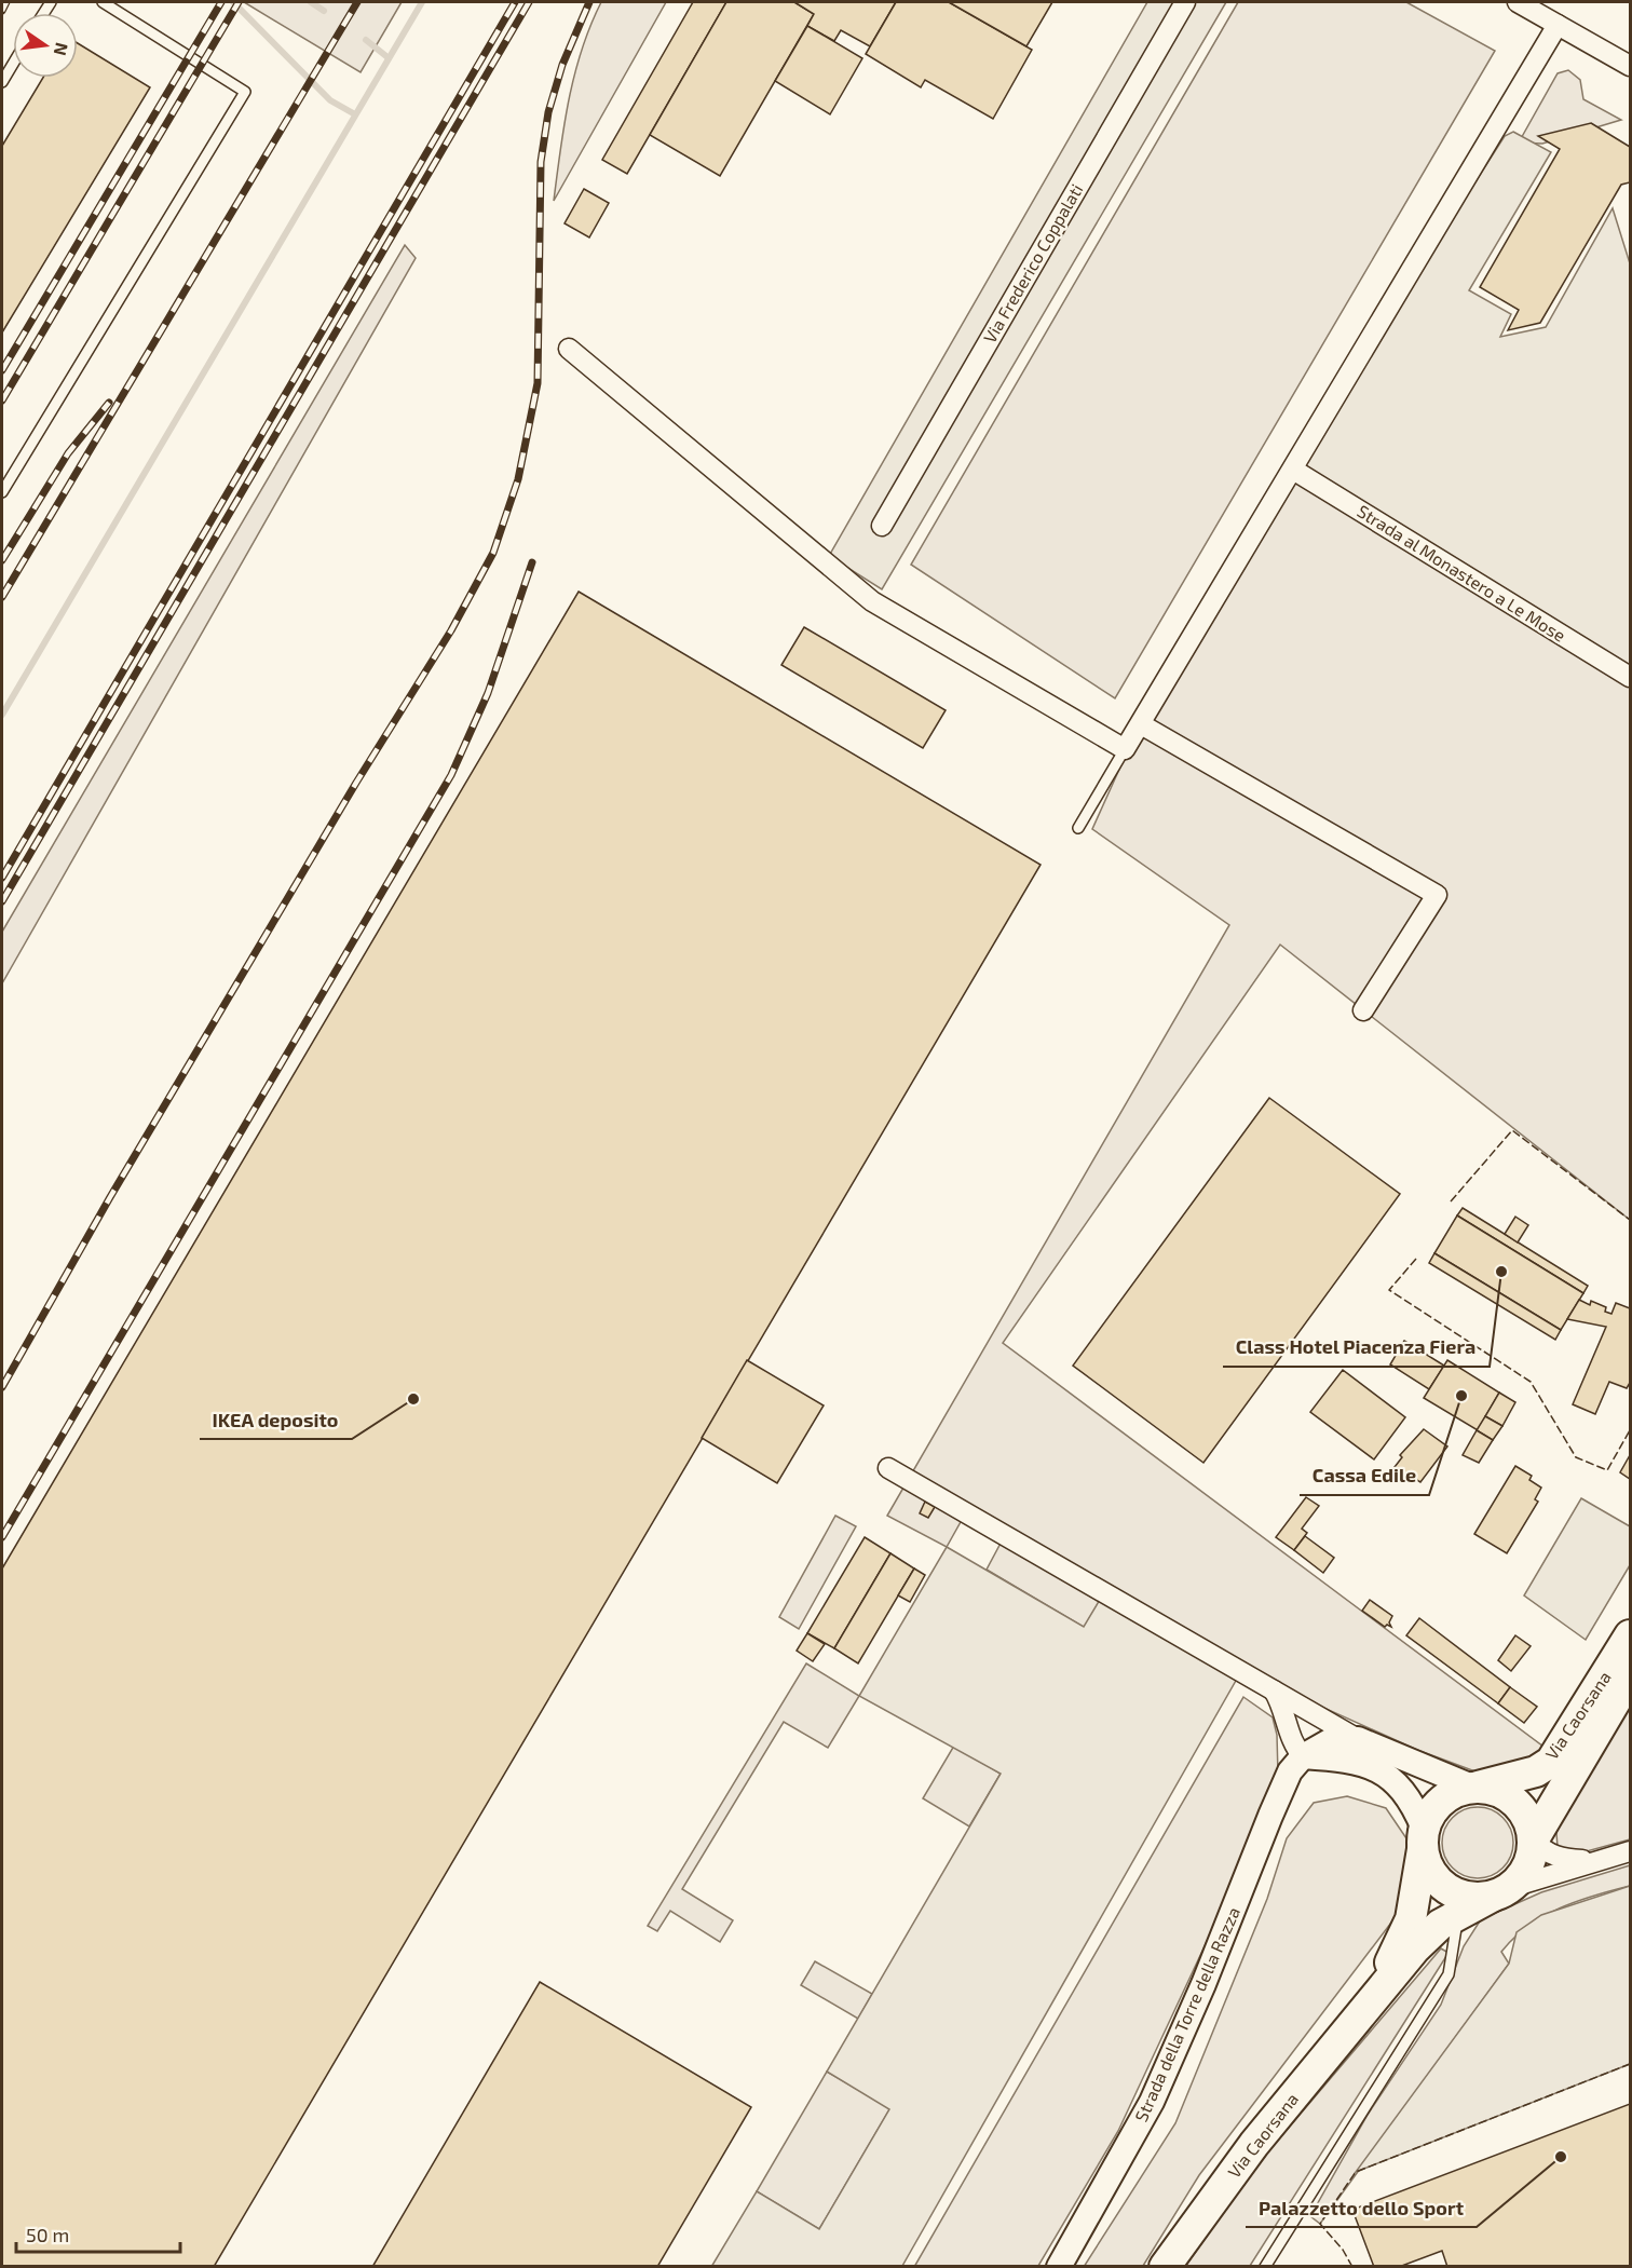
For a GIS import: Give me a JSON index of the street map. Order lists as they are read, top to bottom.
{
  "streets": {
    "main road": ["Via Caorsana"],
    "street": ["Via Frederico Coppalati", "Strada al Monastero a Le Mose", "Strada della Torre della Razza"]
  },
  "places": [
    "Class Hotel Piacenza Fiera",
    "Cassa Edile",
    "IKEA deposito",
    "Palazzetto dello Sport"
  ],
  "scale_bar": "50 m",
  "north": "right"
}
